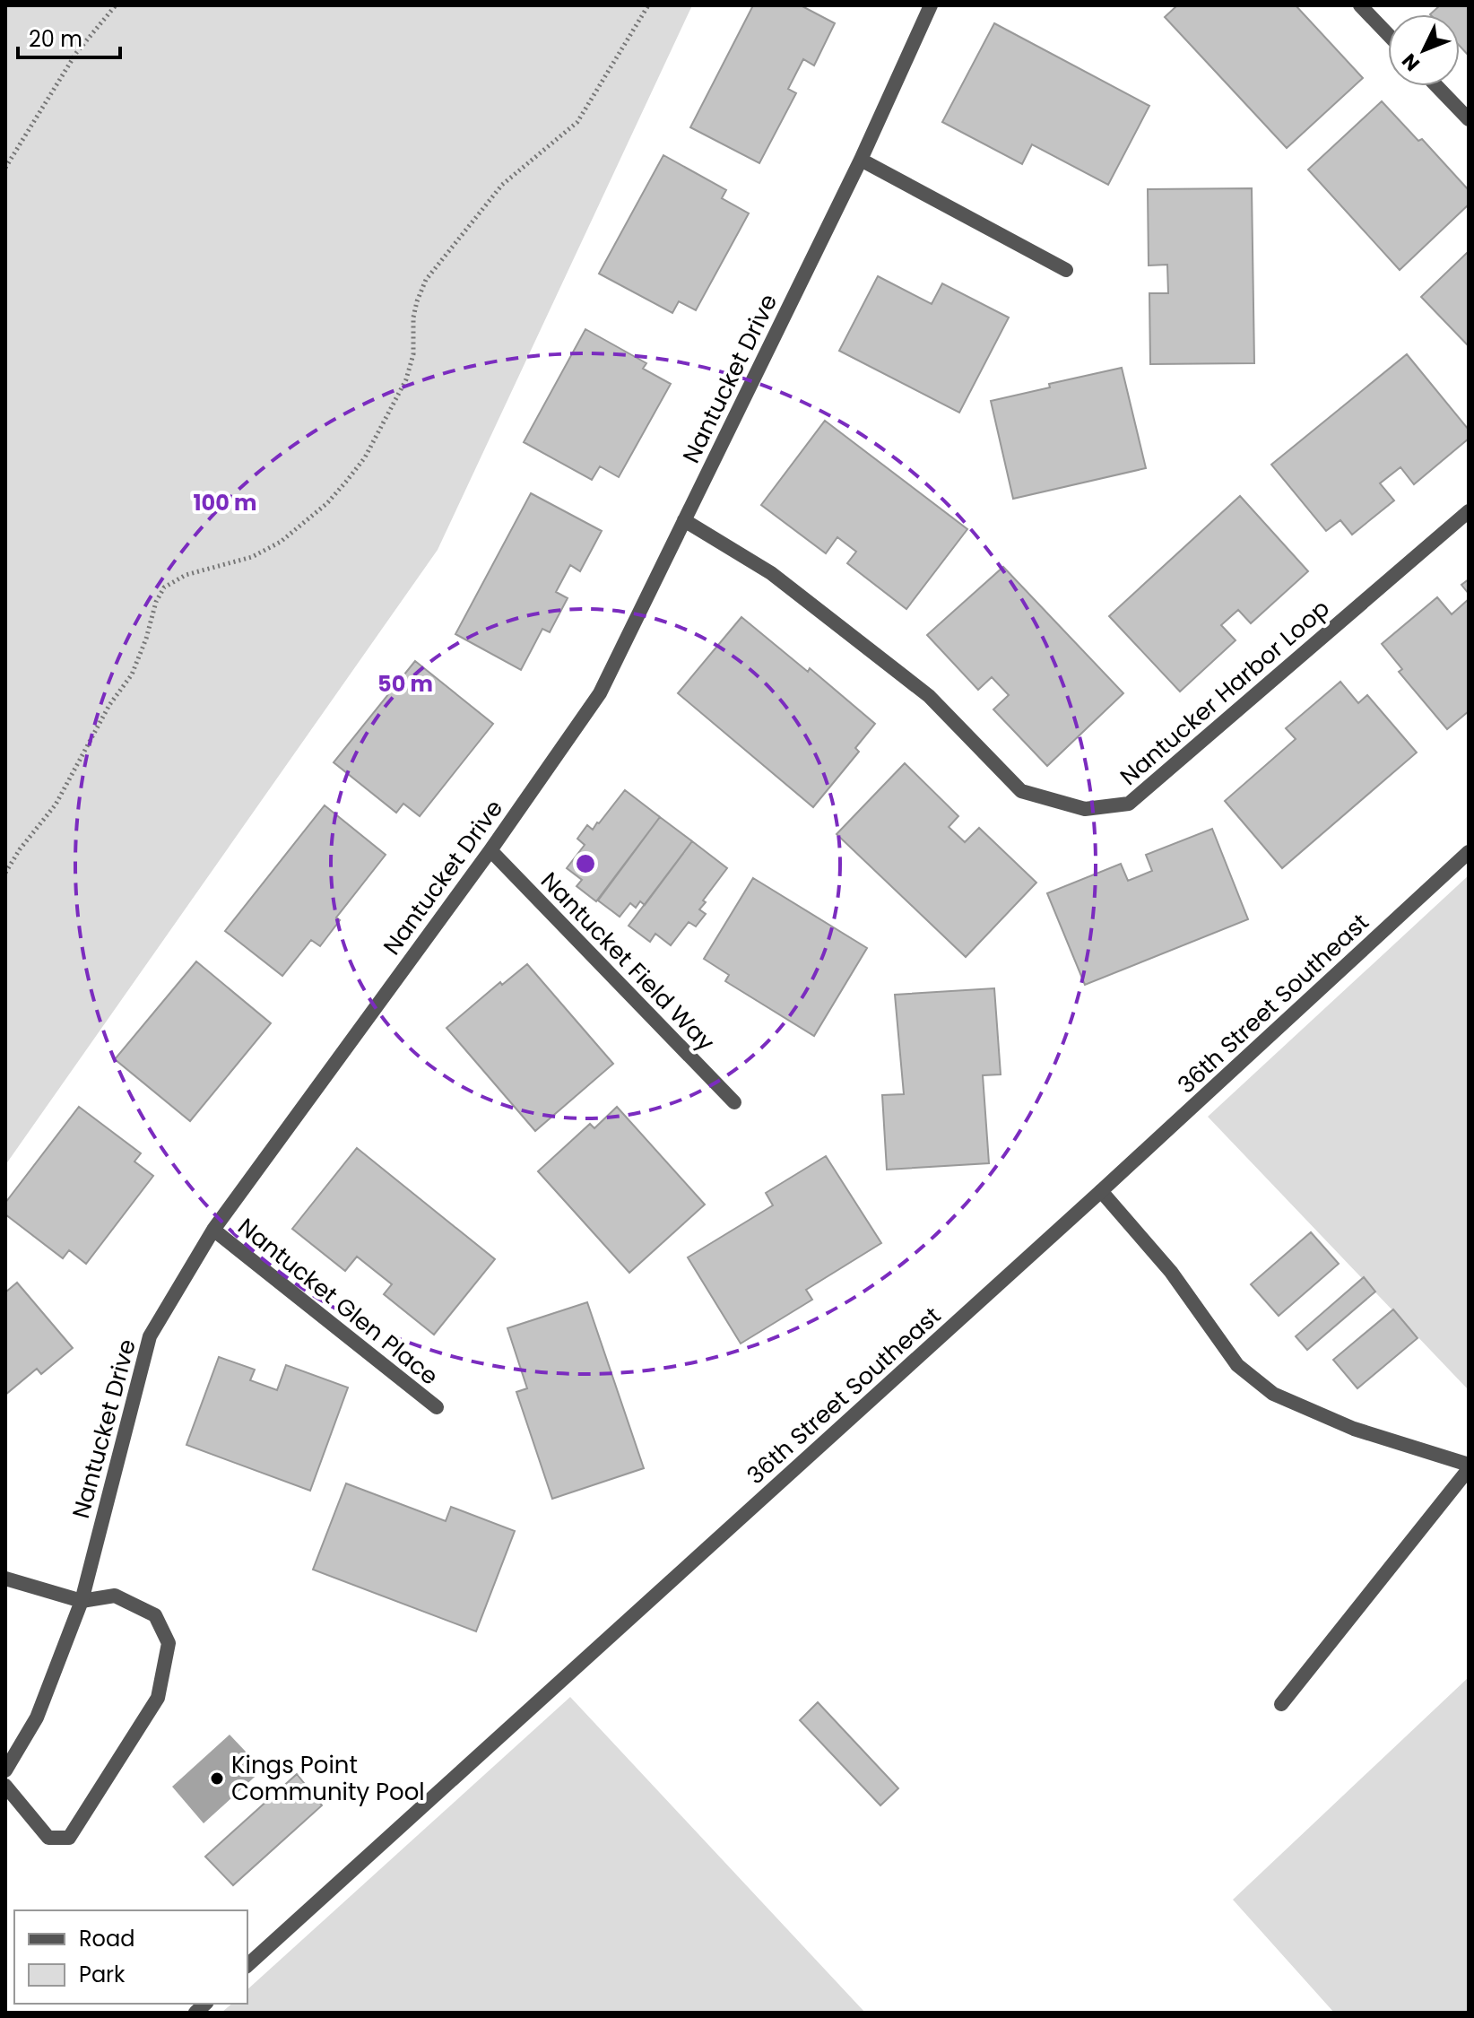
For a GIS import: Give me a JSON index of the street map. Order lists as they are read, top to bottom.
{
  "streets": {
    "street": [
      "Nantucket Drive",
      "Nantucker Harbor Loop",
      "Nantucket Field Way",
      "36th Street Southeast",
      "Nantucket Glen Place"
    ]
  },
  "crossings": [
    ["Nantucket Drive", "Nantucker Harbor Loop"],
    ["Nantucket Drive", "Nantucket Field Way"],
    ["Nantucket Drive", "Nantucket Glen Place"]
  ],
  "places": ["Kings Point Community Pool"],
  "legend": ["Road", "Park"],
  "scale_bar": "20 m",
  "north": "bottom left",
  "rings": ["100 m", "50 m"]
}
